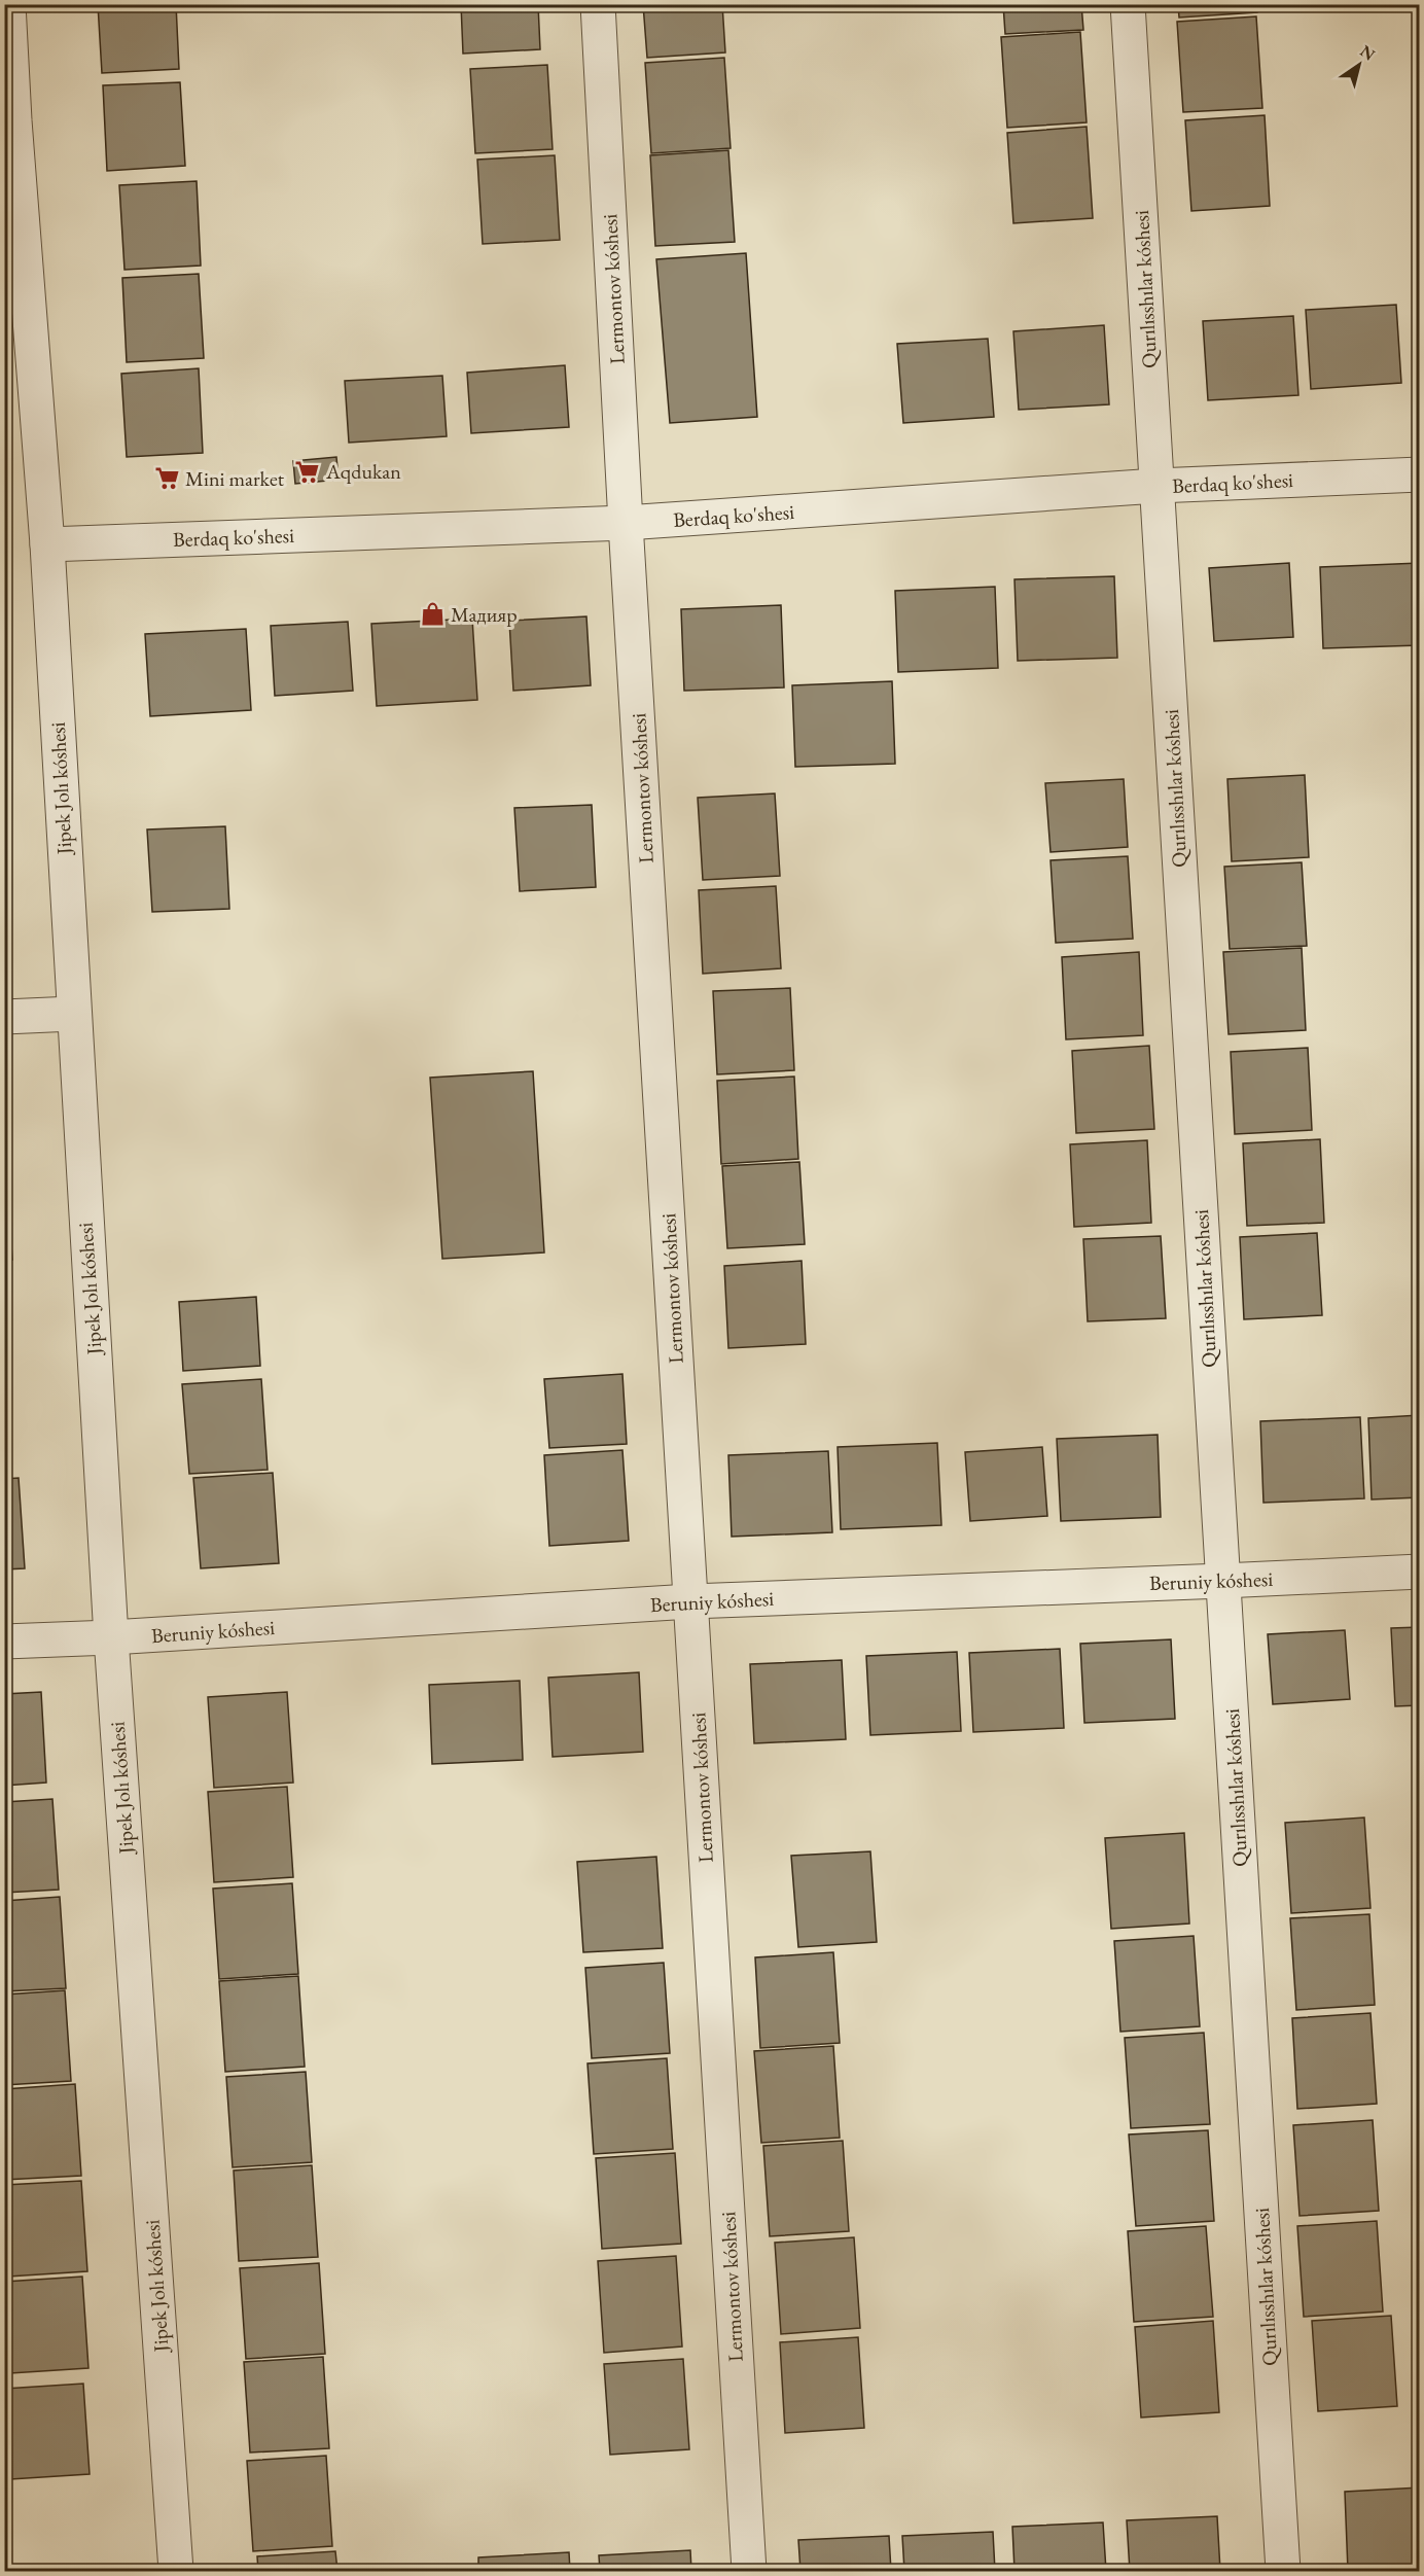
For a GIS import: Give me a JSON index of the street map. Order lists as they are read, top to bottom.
{
  "streets": {
    "street": [
      "Lermontov kóshesi",
      "Qurılısshılar kóshesi",
      "Berdaq ko'shesi",
      "Jipek Jolı kóshesi",
      "Beruniy kóshesi"
    ]
  },
  "crossings": [
    ["Lermontov kóshesi", "Berdaq ko'shesi"],
    ["Lermontov kóshesi", "Beruniy kóshesi"],
    ["Qurılısshılar kóshesi", "Berdaq ko'shesi"],
    ["Qurılısshılar kóshesi", "Beruniy kóshesi"],
    ["Berdaq ko'shesi", "Jipek Jolı kóshesi"],
    ["Jipek Jolı kóshesi", "Beruniy kóshesi"]
  ],
  "places": {
    "supermarket": ["Aqdukan", "Mini market"],
    "shop": ["Мадияр"]
  },
  "north": "top right"
}
